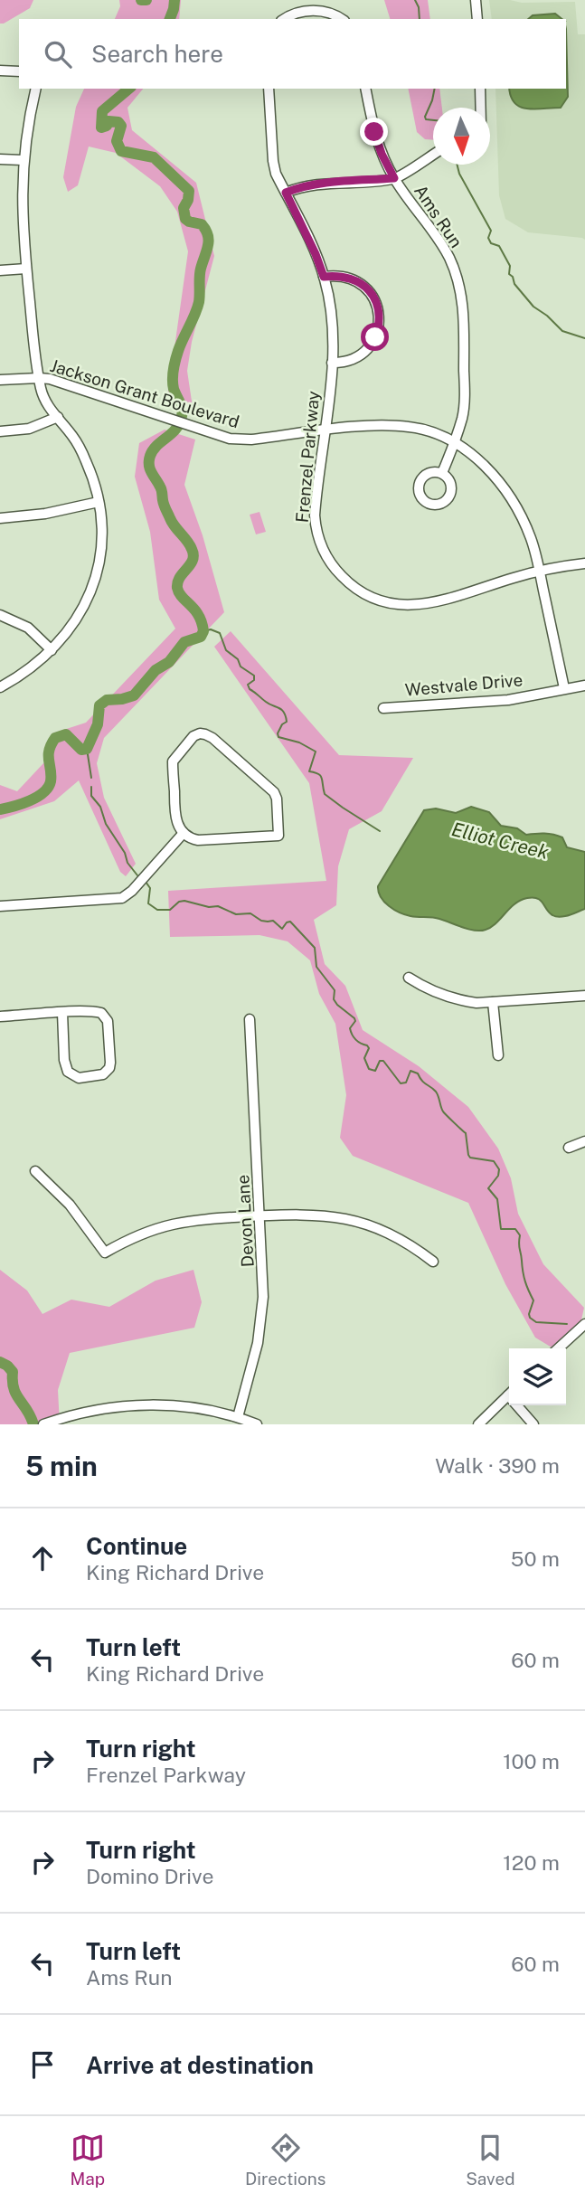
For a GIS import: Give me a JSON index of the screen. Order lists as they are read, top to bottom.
{
  "streets": {
    "street": [
      "Ams Run",
      "Jackson Grant Boulevard",
      "Frenzel Parkway",
      "Westvale Drive",
      "Devon Lane"
    ]
  },
  "crossings": [
    ["Ams Run", "Jackson Grant Boulevard"],
    ["Ams Run", "Frenzel Parkway"],
    ["Jackson Grant Boulevard", "Frenzel Parkway"],
    ["Jackson Grant Boulevard", "Westvale Drive"]
  ],
  "water": ["Elliot Creek"],
  "north": "bottom",
  "page": {
    "search": "Search here",
    "heading": ["5 min", "Walk · 390 m"],
    "list": [
      ["Continue", "King Richard Drive", "50 m"],
      ["Turn left", "King Richard Drive", "60 m"],
      ["Turn right", "Frenzel Parkway", "100 m"],
      ["Turn right", "Domino Drive", "120 m"],
      ["Turn left", "Ams Run", "60 m"],
      "Arrive at destination"
    ],
    "nav": ["Map", "Directions", "Saved"]
  }
}
